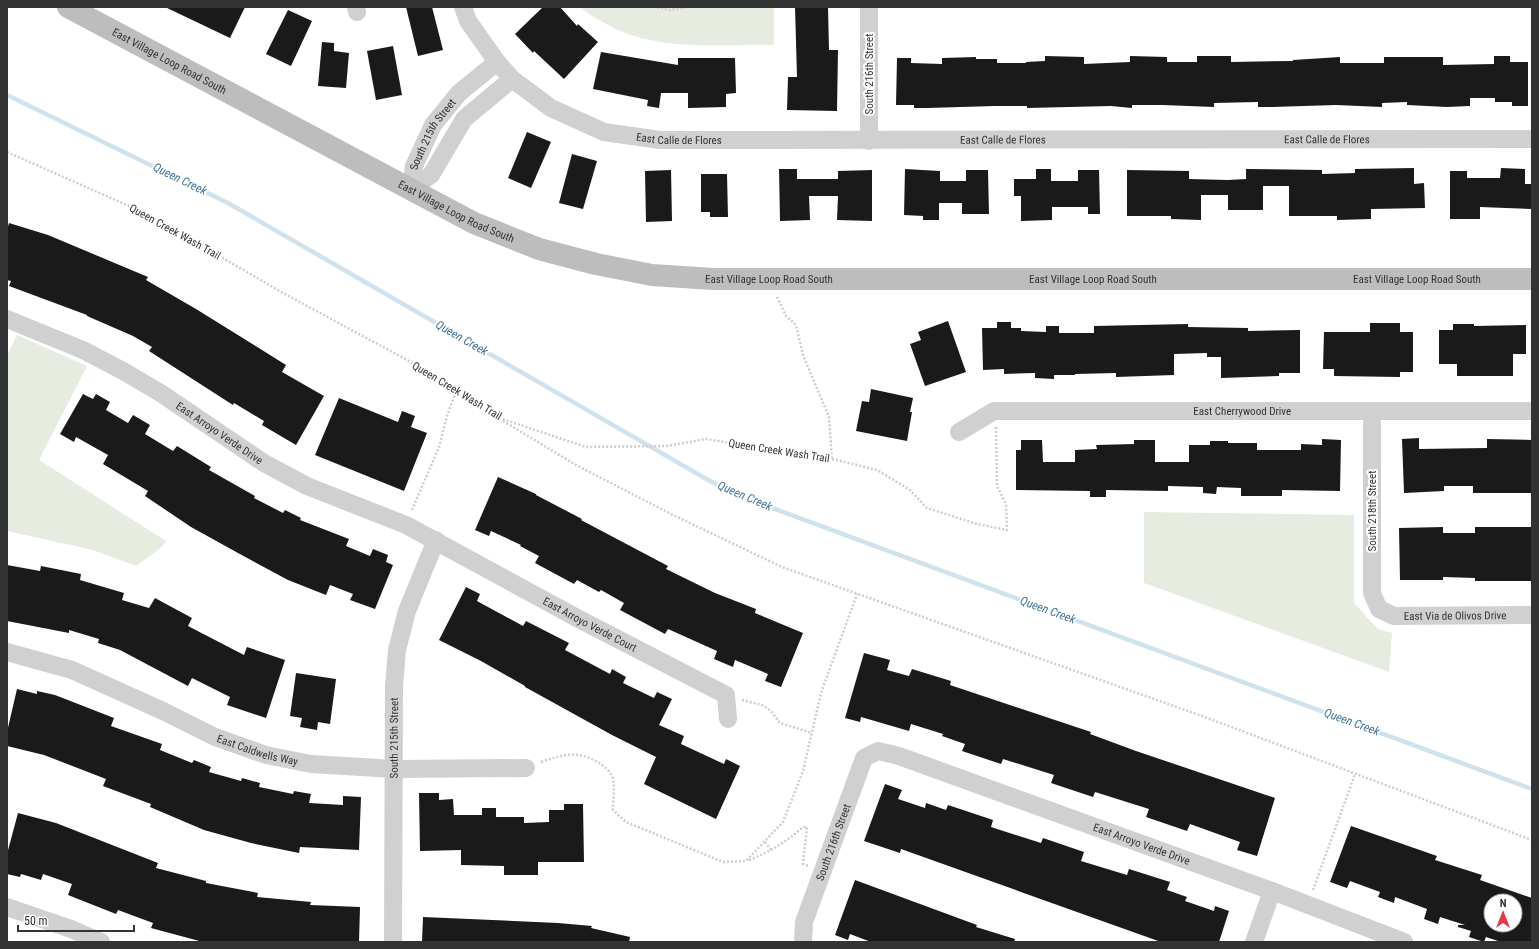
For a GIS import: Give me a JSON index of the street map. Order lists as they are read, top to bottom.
{
  "streets": {
    "street": [
      "East Village Loop Road South",
      "South 216th Street",
      "South 215th Street",
      "East Calle de Flores",
      "East Cherrywood Drive",
      "East Arroyo Verde Drive",
      "South 218th Street",
      "East Via de Olivos Drive",
      "East Arroyo Verde Court",
      "East Caldwells Way"
    ],
    "path": ["Queen Creek Wash Trail"]
  },
  "crossings": [
    ["East Village Loop Road South", "South 215th Street"],
    ["South 216th Street", "East Calle de Flores"],
    ["South 216th Street", "East Arroyo Verde Drive"],
    ["South 215th Street", "East Calle de Flores"],
    ["South 215th Street", "East Arroyo Verde Drive"],
    ["South 215th Street", "East Arroyo Verde Court"],
    ["South 215th Street", "East Caldwells Way"],
    ["Queen Creek Wash Trail", "East Cherrywood Drive"],
    ["East Cherrywood Drive", "South 218th Street"],
    ["East Arroyo Verde Drive", "East Arroyo Verde Court"],
    ["South 218th Street", "East Via de Olivos Drive"]
  ],
  "water": ["Queen Creek"],
  "scale_bar": "50 m",
  "north": "top"
}
